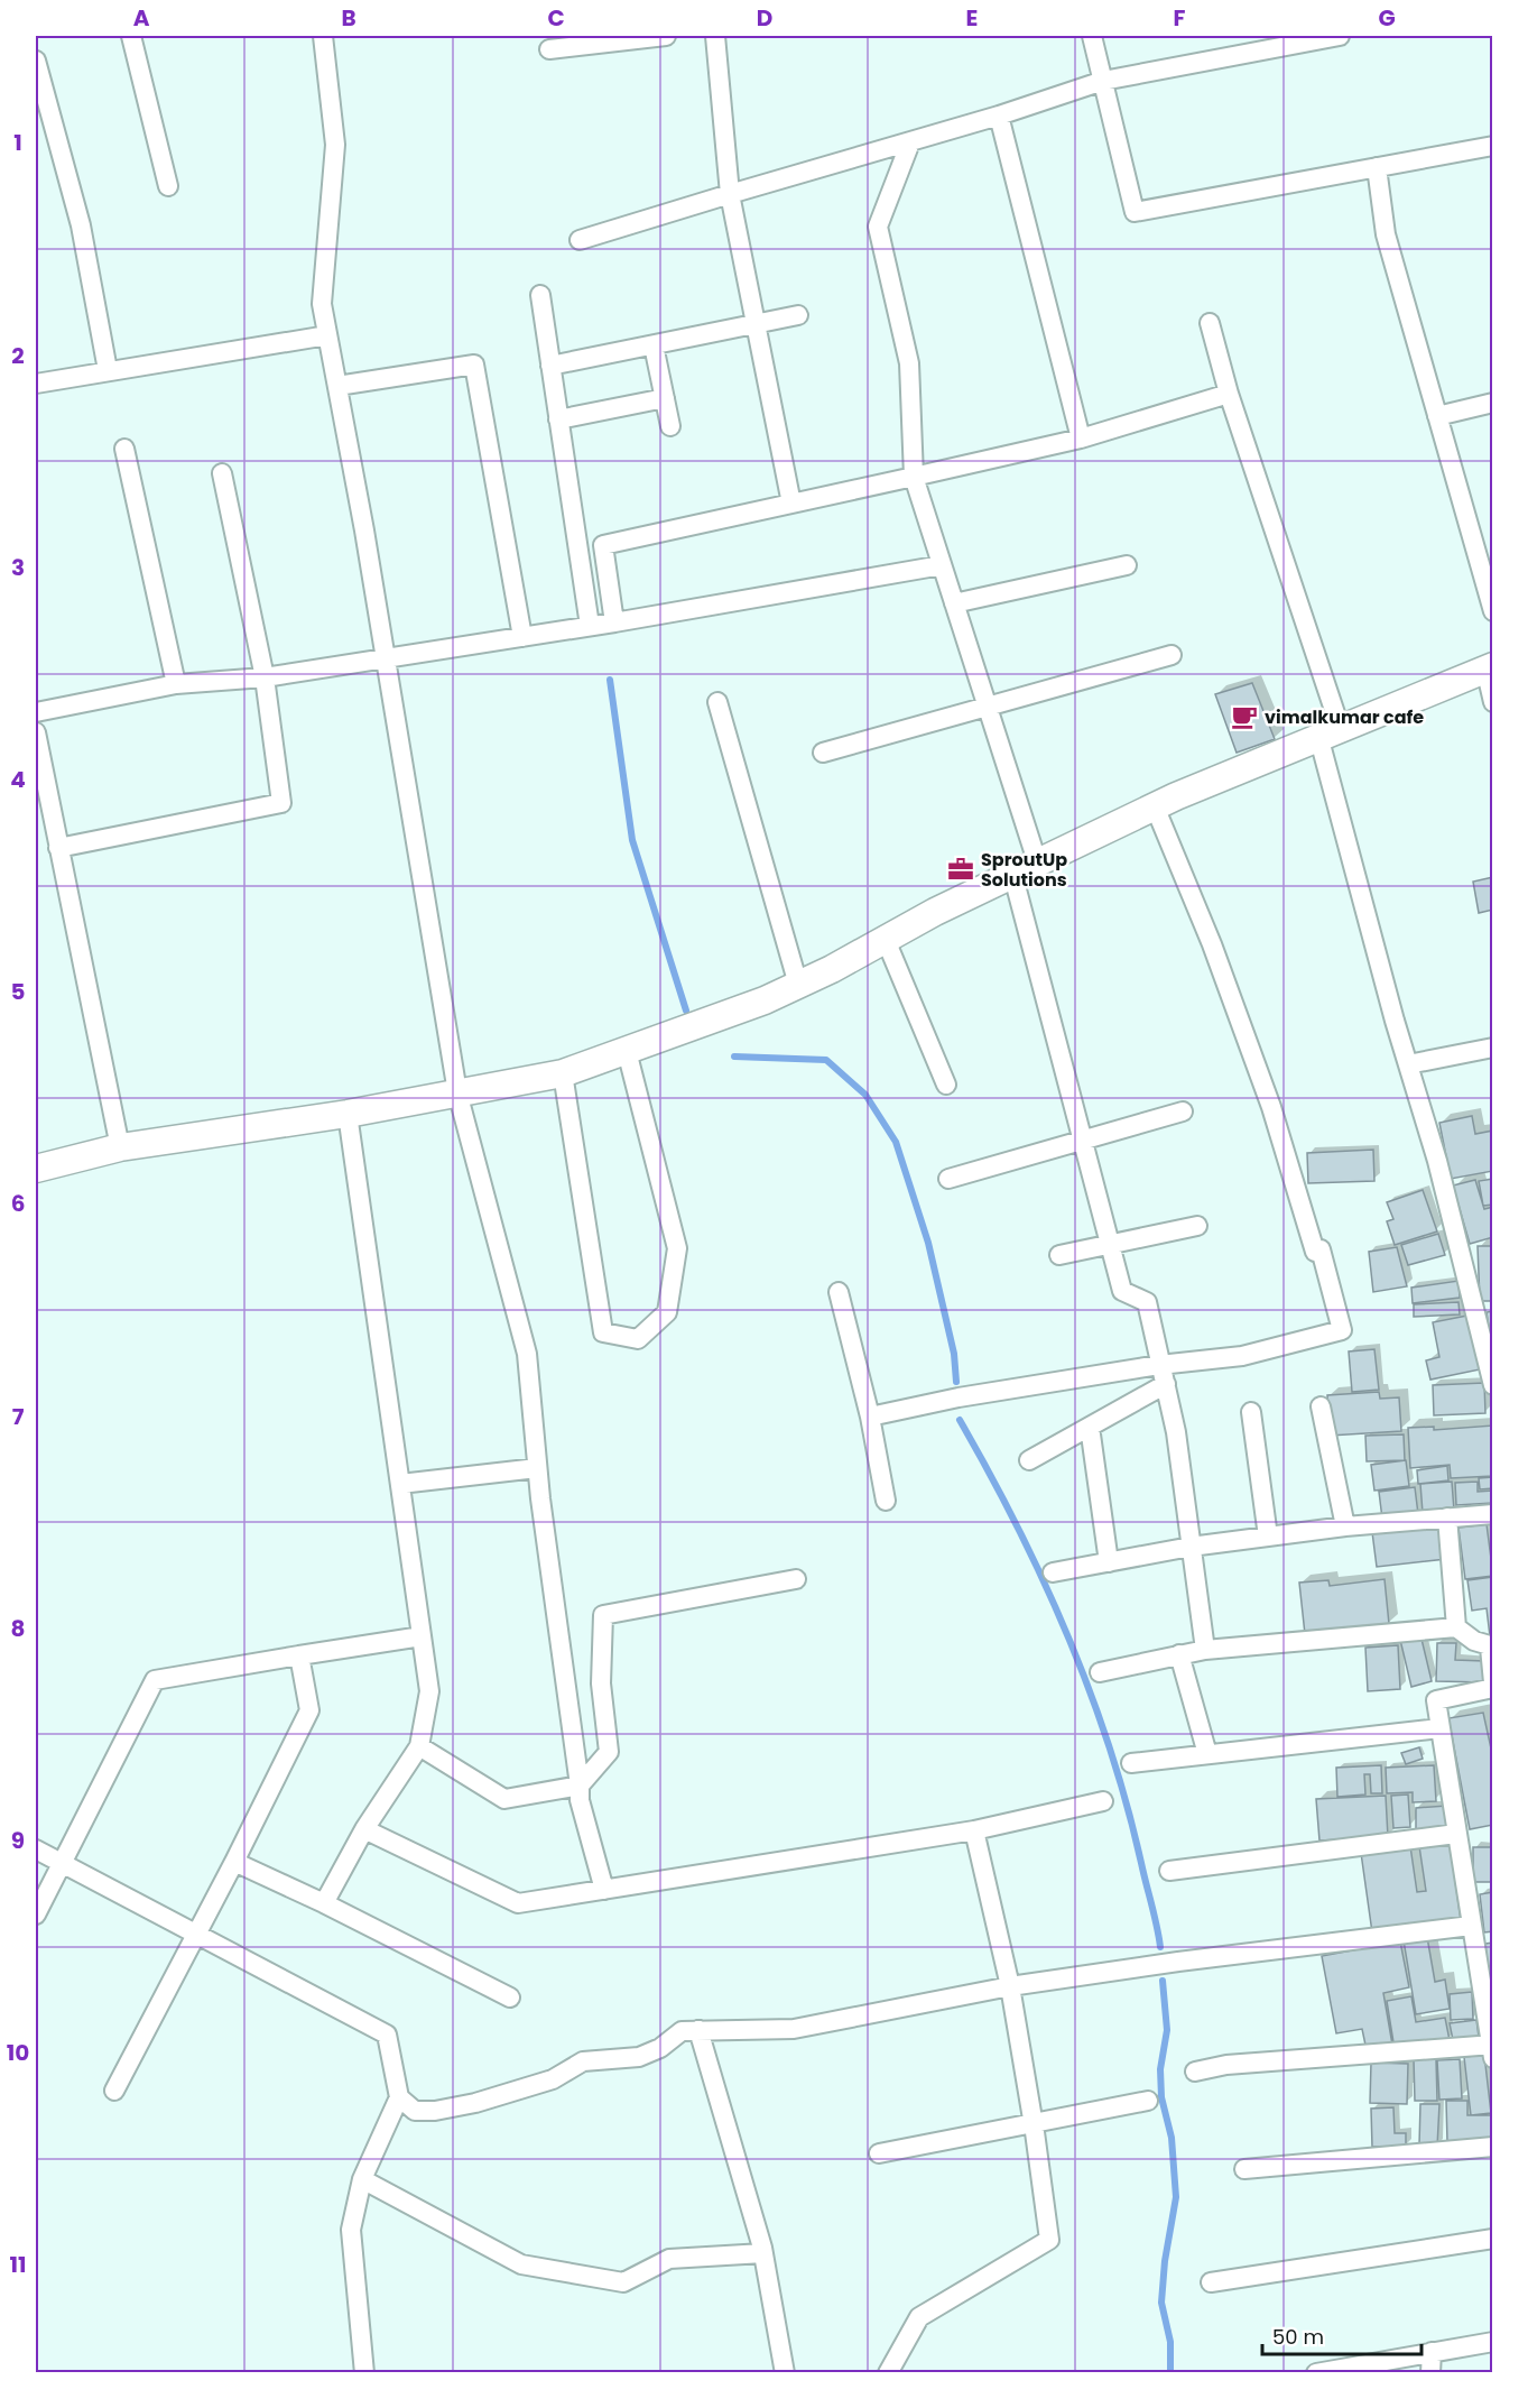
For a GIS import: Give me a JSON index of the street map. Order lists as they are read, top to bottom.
{
  "places": {
    "cafe": ["vimalkumar cafe"],
    "office": ["SproutUp Solutions"]
  },
  "scale_bar": "50 m",
  "grid": {
    "columns": [
      "A",
      "B",
      "C",
      "D",
      "E",
      "F",
      "G"
    ],
    "rows": [
      "1",
      "2",
      "3",
      "4",
      "5",
      "6",
      "7",
      "8",
      "9",
      "10",
      "11"
    ]
  }
}
